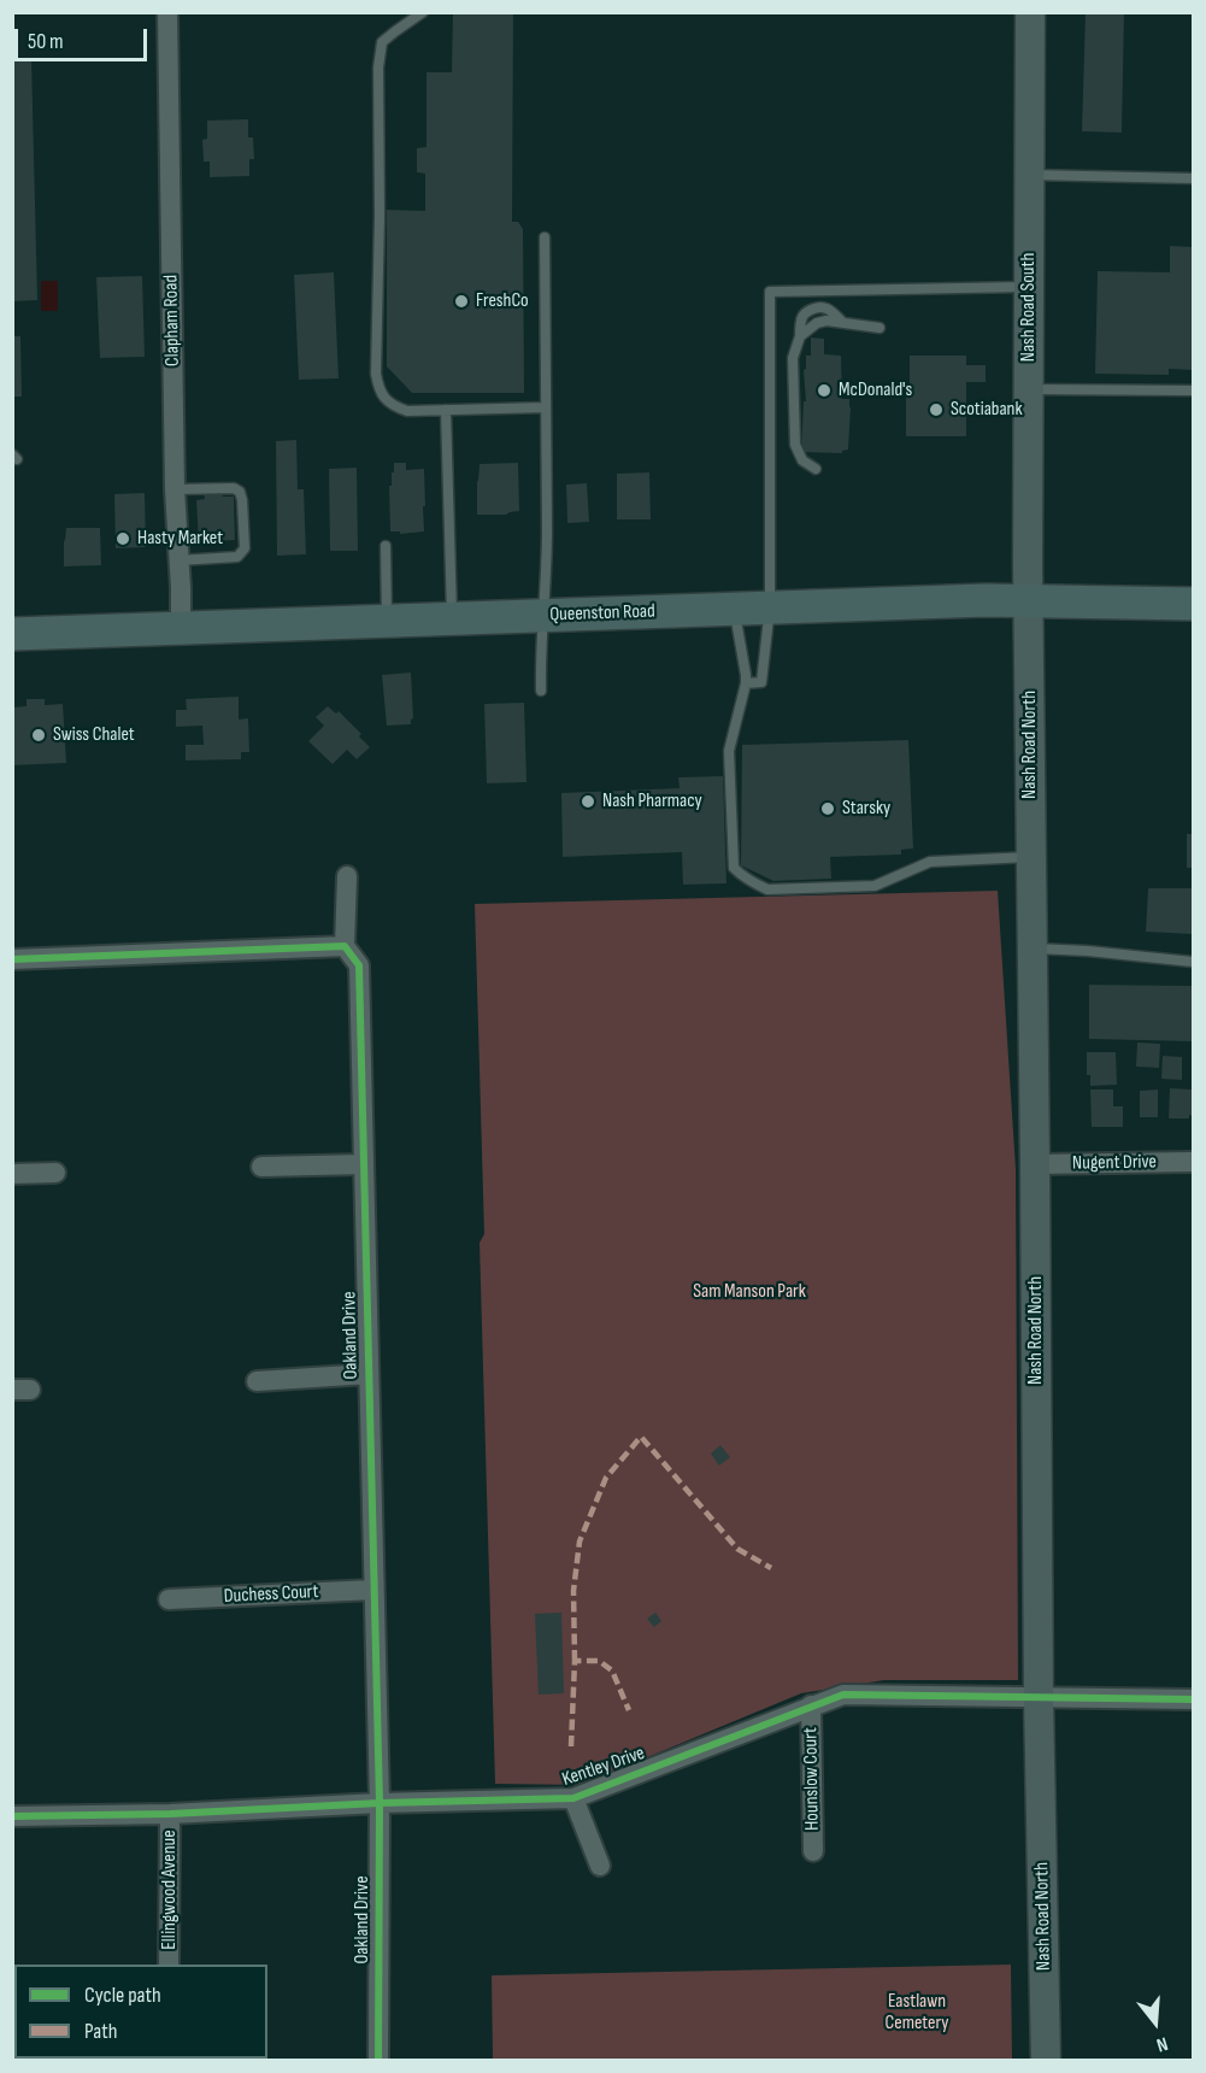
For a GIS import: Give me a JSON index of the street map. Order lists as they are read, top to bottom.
{
  "streets": {
    "main road": ["Nash Road South", "Queenston Road", "Nash Road North"],
    "street": [
      "Clapham Road",
      "Nugent Drive",
      "Oakland Drive",
      "Duchess Court",
      "Kentley Drive",
      "Hounslow Court",
      "Ellingwood Avenue"
    ]
  },
  "crossings": [
    ["Nash Road South", "Queenston Road"],
    ["Nash Road South", "Nash Road North"],
    ["Clapham Road", "Queenston Road"],
    ["Queenston Road", "Nash Road North"],
    ["Nash Road North", "Nugent Drive"],
    ["Nash Road North", "Kentley Drive"],
    ["Oakland Drive", "Duchess Court"],
    ["Oakland Drive", "Kentley Drive"],
    ["Kentley Drive", "Hounslow Court"],
    ["Kentley Drive", "Ellingwood Avenue"]
  ],
  "parks": ["Sam Manson Park", "Eastlawn Cemetery"],
  "places": [
    "FreshCo",
    "McDonald's",
    "Scotiabank",
    "Hasty Market",
    "Swiss Chalet",
    "Nash Pharmacy",
    "Starsky"
  ],
  "legend": ["Cycle path", "Path"],
  "scale_bar": "50 m",
  "north": "bottom"
}
